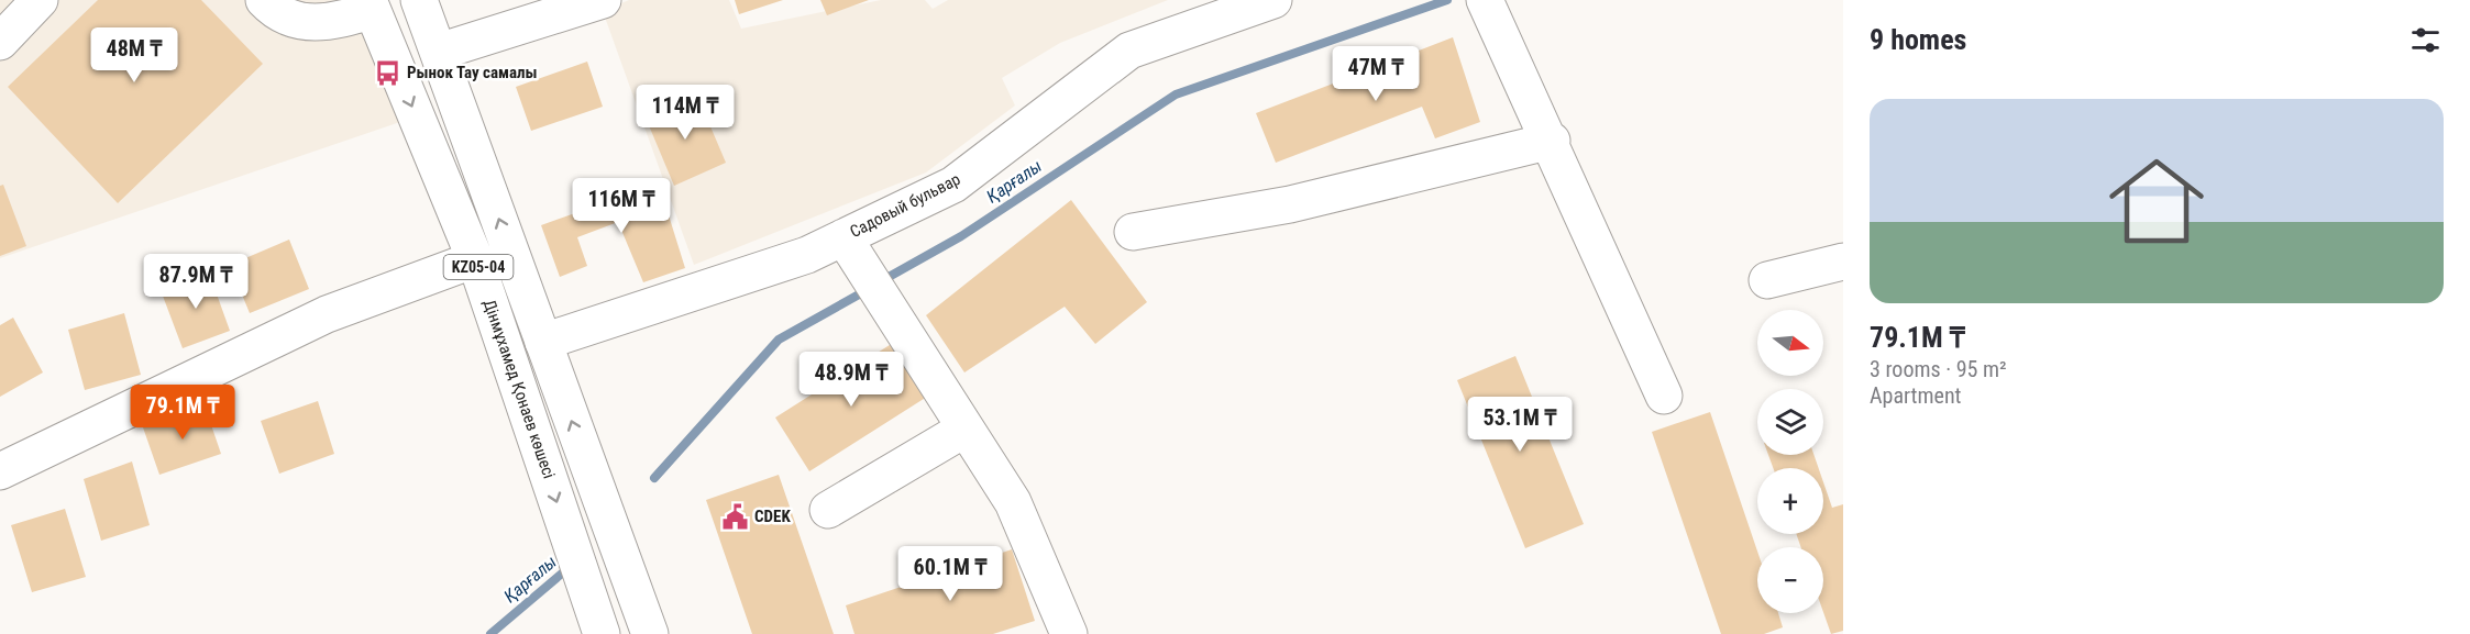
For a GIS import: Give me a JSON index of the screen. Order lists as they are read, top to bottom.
{
  "streets": {
    "street": ["Садовый бульвар", "KZ05-04", "Дінмұхамед Қонаев көшесі"]
  },
  "crossings": [
    ["Садовый бульвар", "KZ05-04"]
  ],
  "water": ["Қарғалы"],
  "places": {
    "bus stop": ["Рынок Тау самалы"],
    "public building": ["CDEK"]
  },
  "north": "right",
  "page": {
    "heading": "9 homes",
    "price": [
      "48M ₸",
      "47M ₸",
      "114M ₸",
      "116M ₸",
      "87.9M ₸",
      "48.9M ₸",
      "79.1M ₸",
      "53.1M ₸",
      "60.1M ₸"
    ],
    "list": [
      {
        "name": "79.1M ₸",
        "note": "3 rooms · 95 m² · Apartment"
      }
    ],
    "map_buttons": ["+", "−"]
  }
}
